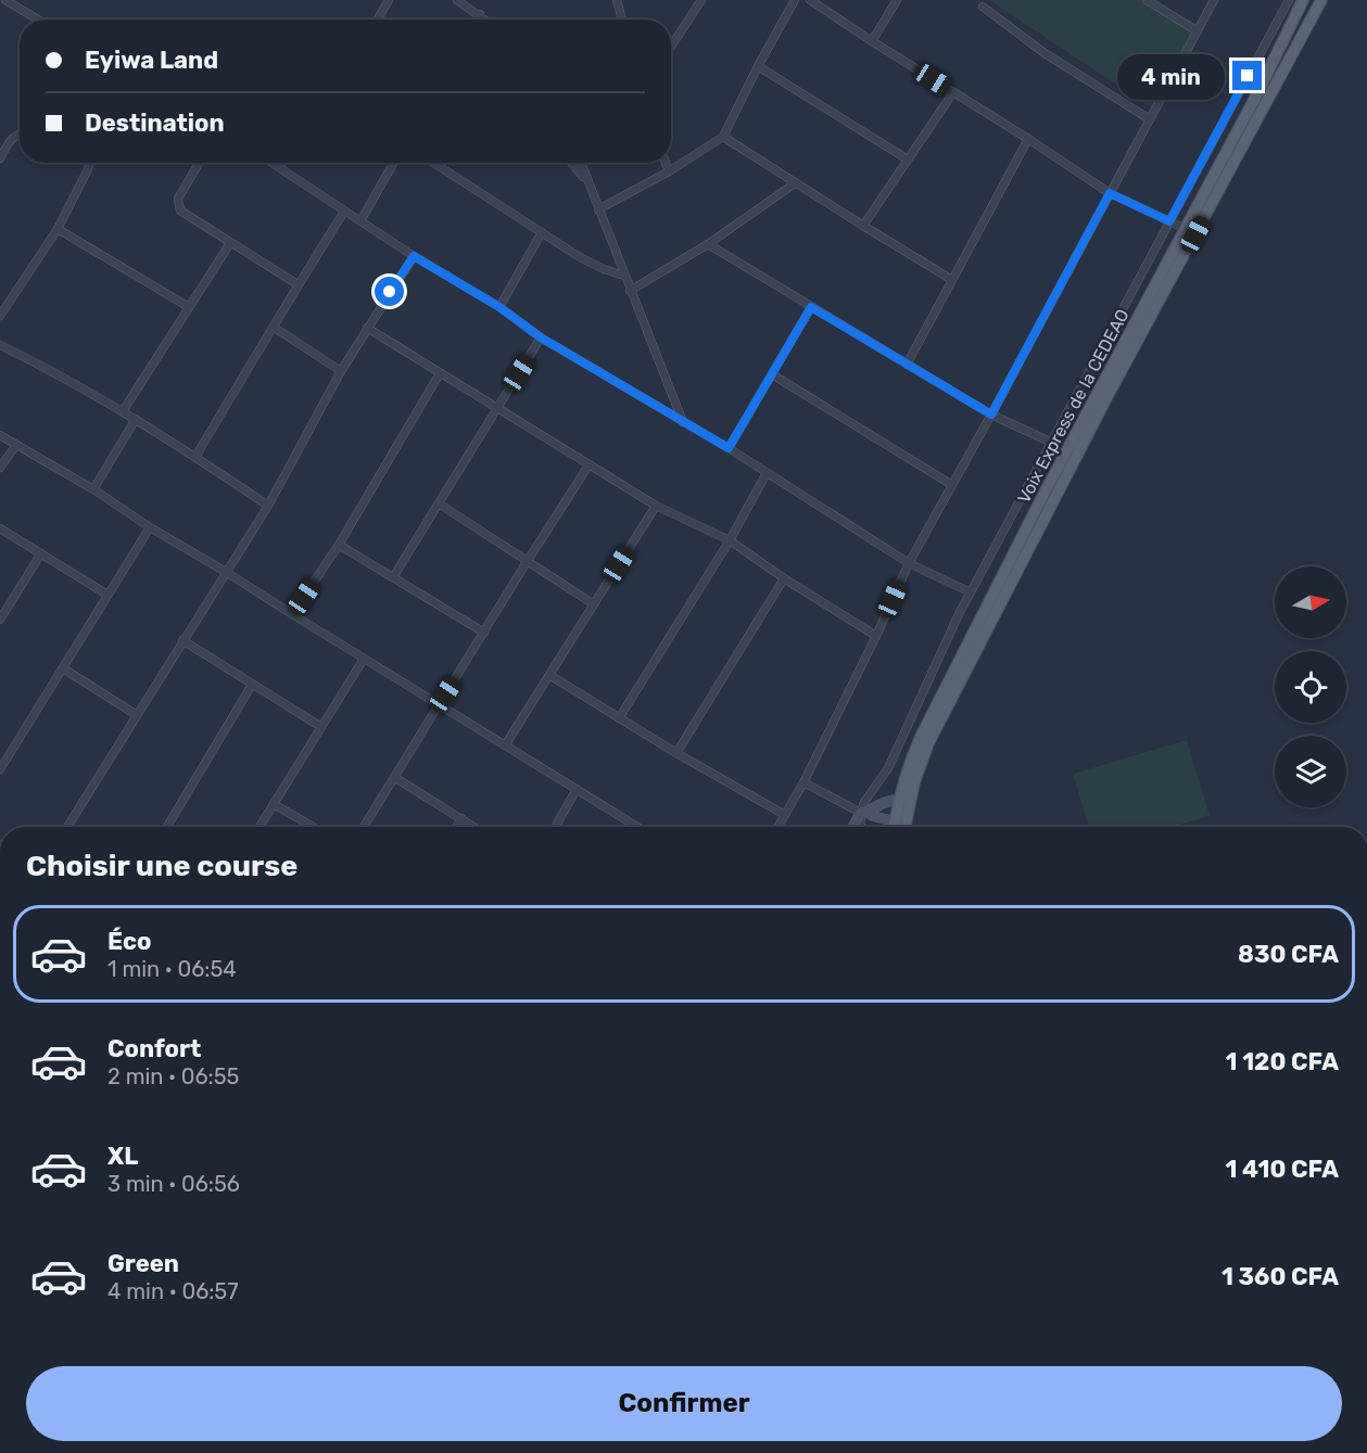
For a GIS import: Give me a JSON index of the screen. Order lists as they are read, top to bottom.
{
  "streets": {
    "main road": ["Voix Express de la CEDEAO"]
  },
  "north": "right",
  "page": {
    "banner": ["Eyiwa Land", "Destination"],
    "bubble": "4 min",
    "heading": "Choisir une course",
    "list": [
      {
        "name": "Éco",
        "note": "1 min · 06:54",
        "value": "830 CFA"
      },
      {
        "name": "Confort",
        "note": "2 min · 06:55",
        "value": "1 120 CFA"
      },
      {
        "name": "XL",
        "note": "3 min · 06:56",
        "value": "1 410 CFA"
      },
      {
        "name": "Green",
        "note": "4 min · 06:57",
        "value": "1 360 CFA"
      }
    ],
    "buttons": "Confirmer"
  }
}
